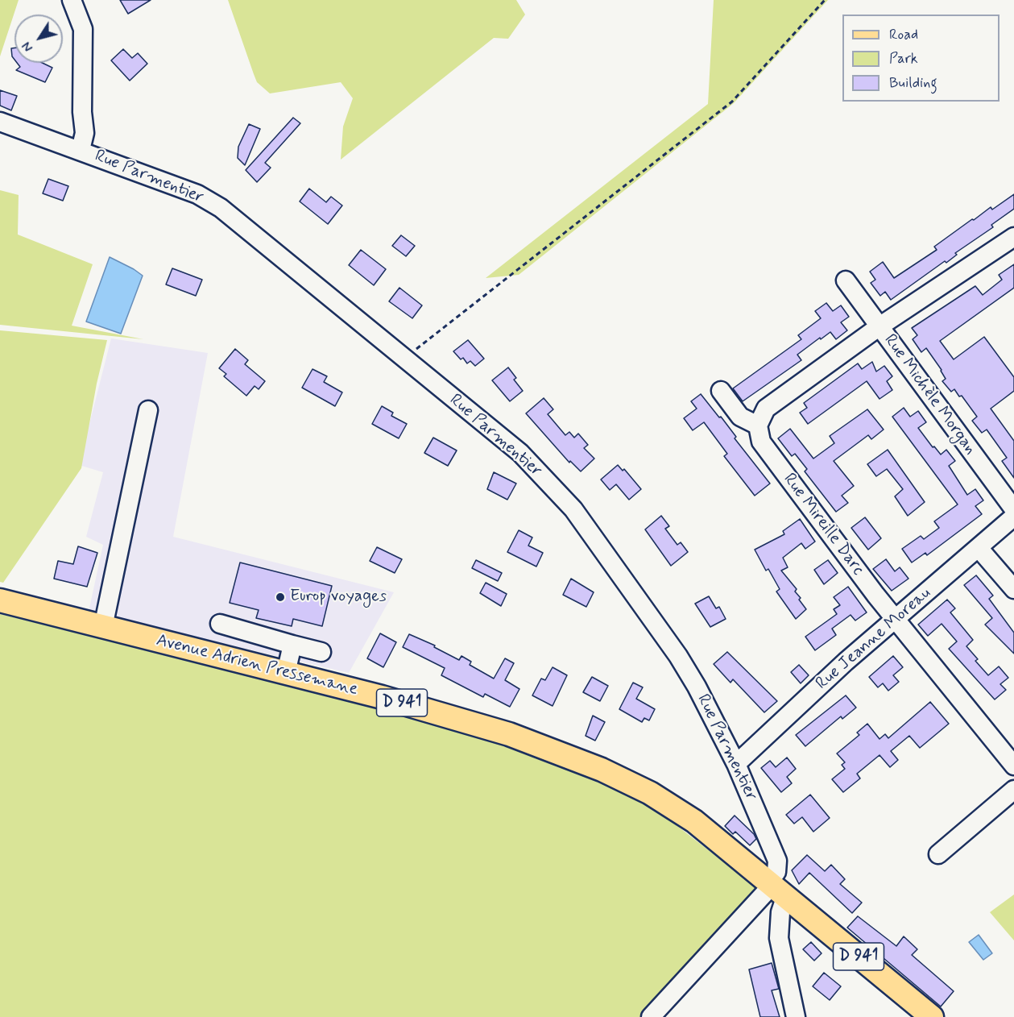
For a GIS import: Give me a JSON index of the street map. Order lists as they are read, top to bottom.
{
  "streets": {
    "main road": ["Avenue Adrien Pressemane", "D 941"],
    "street": [
      "Rue Parmentier",
      "Rue Michèle Morgan",
      "Rue Mireille Darc",
      "Rue Jeanne Moreau"
    ]
  },
  "crossings": [
    ["Rue Parmentier", "Rue Jeanne Moreau"],
    ["Rue Parmentier", "Avenue Adrien Pressemane"],
    ["Rue Parmentier", "D 941"],
    ["Rue Mireille Darc", "Rue Jeanne Moreau"],
    ["Avenue Adrien Pressemane", "D 941"]
  ],
  "places": ["Europ voyages"],
  "legend": ["Road", "Park", "Building"],
  "north": "bottom left"
}
